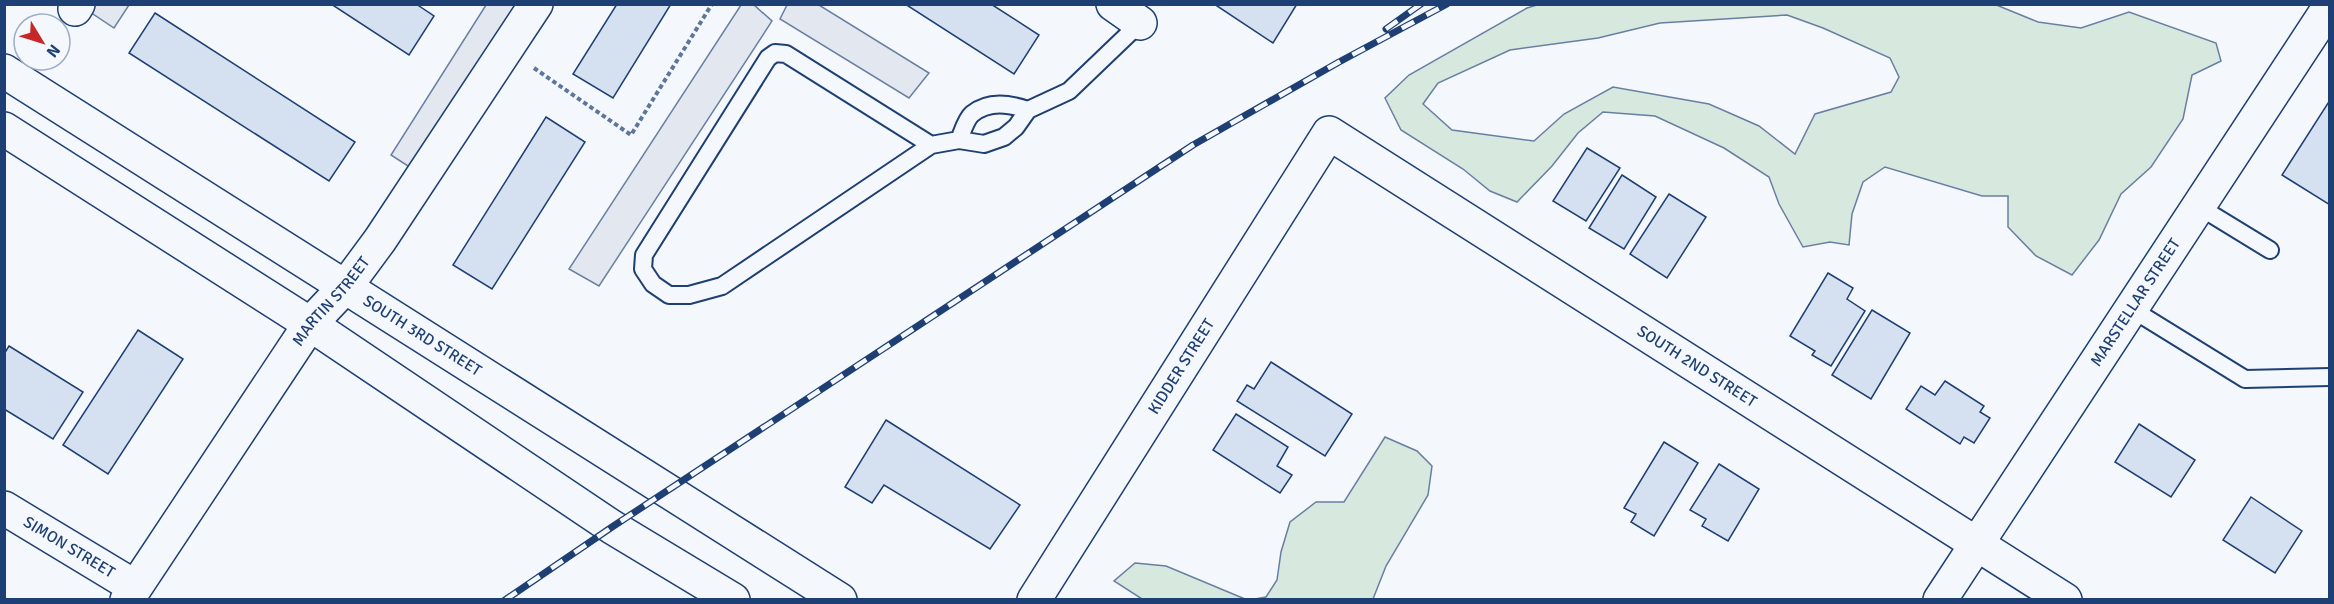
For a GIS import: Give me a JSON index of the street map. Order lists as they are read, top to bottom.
{
  "streets": {
    "main road": [
      "MARTIN STREET",
      "MARSTELLAR STREET",
      "SOUTH 3RD STREET",
      "KIDDER STREET",
      "SOUTH 2ND STREET",
      "SIMON STREET"
    ]
  },
  "crossings": [
    ["MARTIN STREET", "SOUTH 3RD STREET"],
    ["MARTIN STREET", "SIMON STREET"],
    ["MARSTELLAR STREET", "SOUTH 2ND STREET"],
    ["KIDDER STREET", "SOUTH 2ND STREET"]
  ],
  "north": "bottom right"
}
